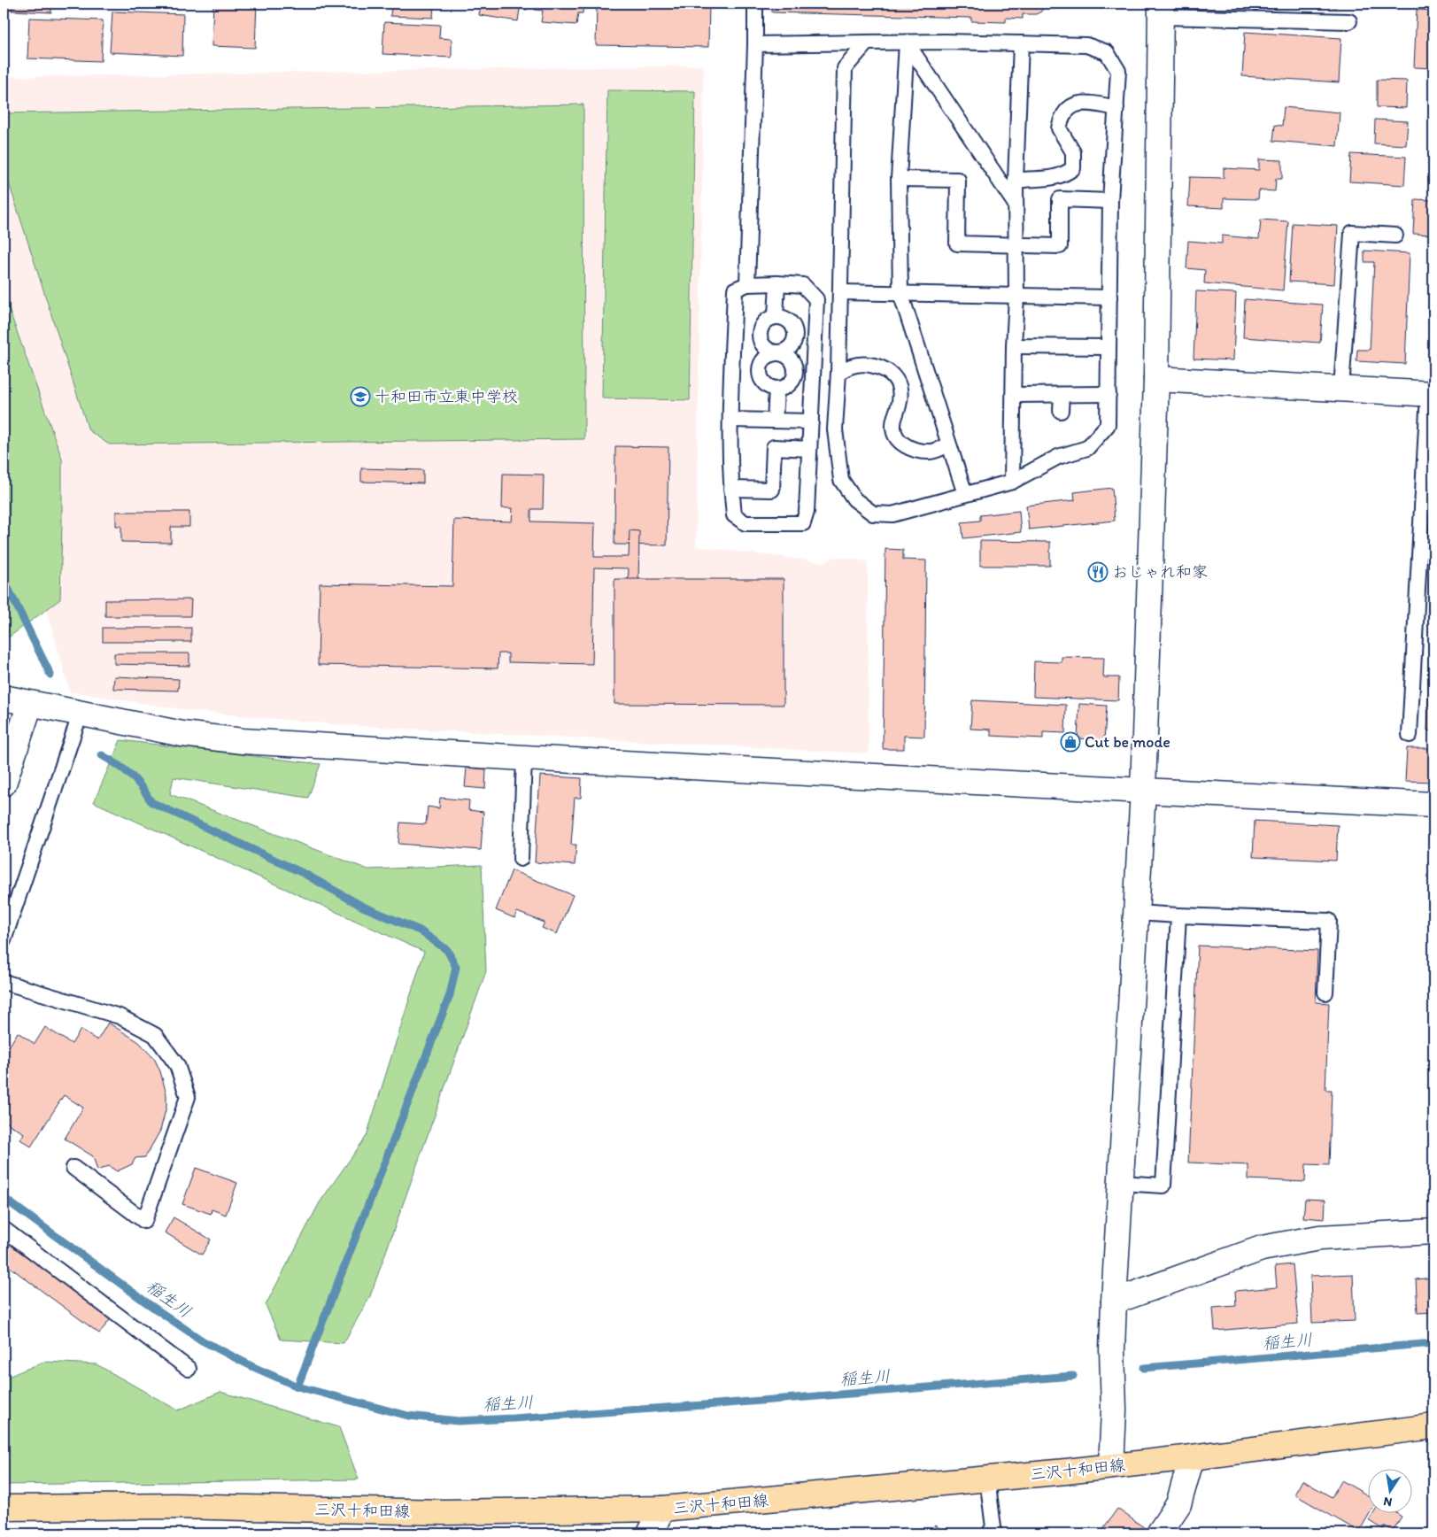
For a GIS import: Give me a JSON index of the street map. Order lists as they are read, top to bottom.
{
  "streets": {
    "main road": ["三沢十和田線"]
  },
  "water": ["稲生川"],
  "places": {
    "school or university": ["十和田市立東中学校"],
    "restaurant": ["おじゃれ和家"],
    "shop": ["Cut be mode"]
  },
  "north": "bottom"
}
